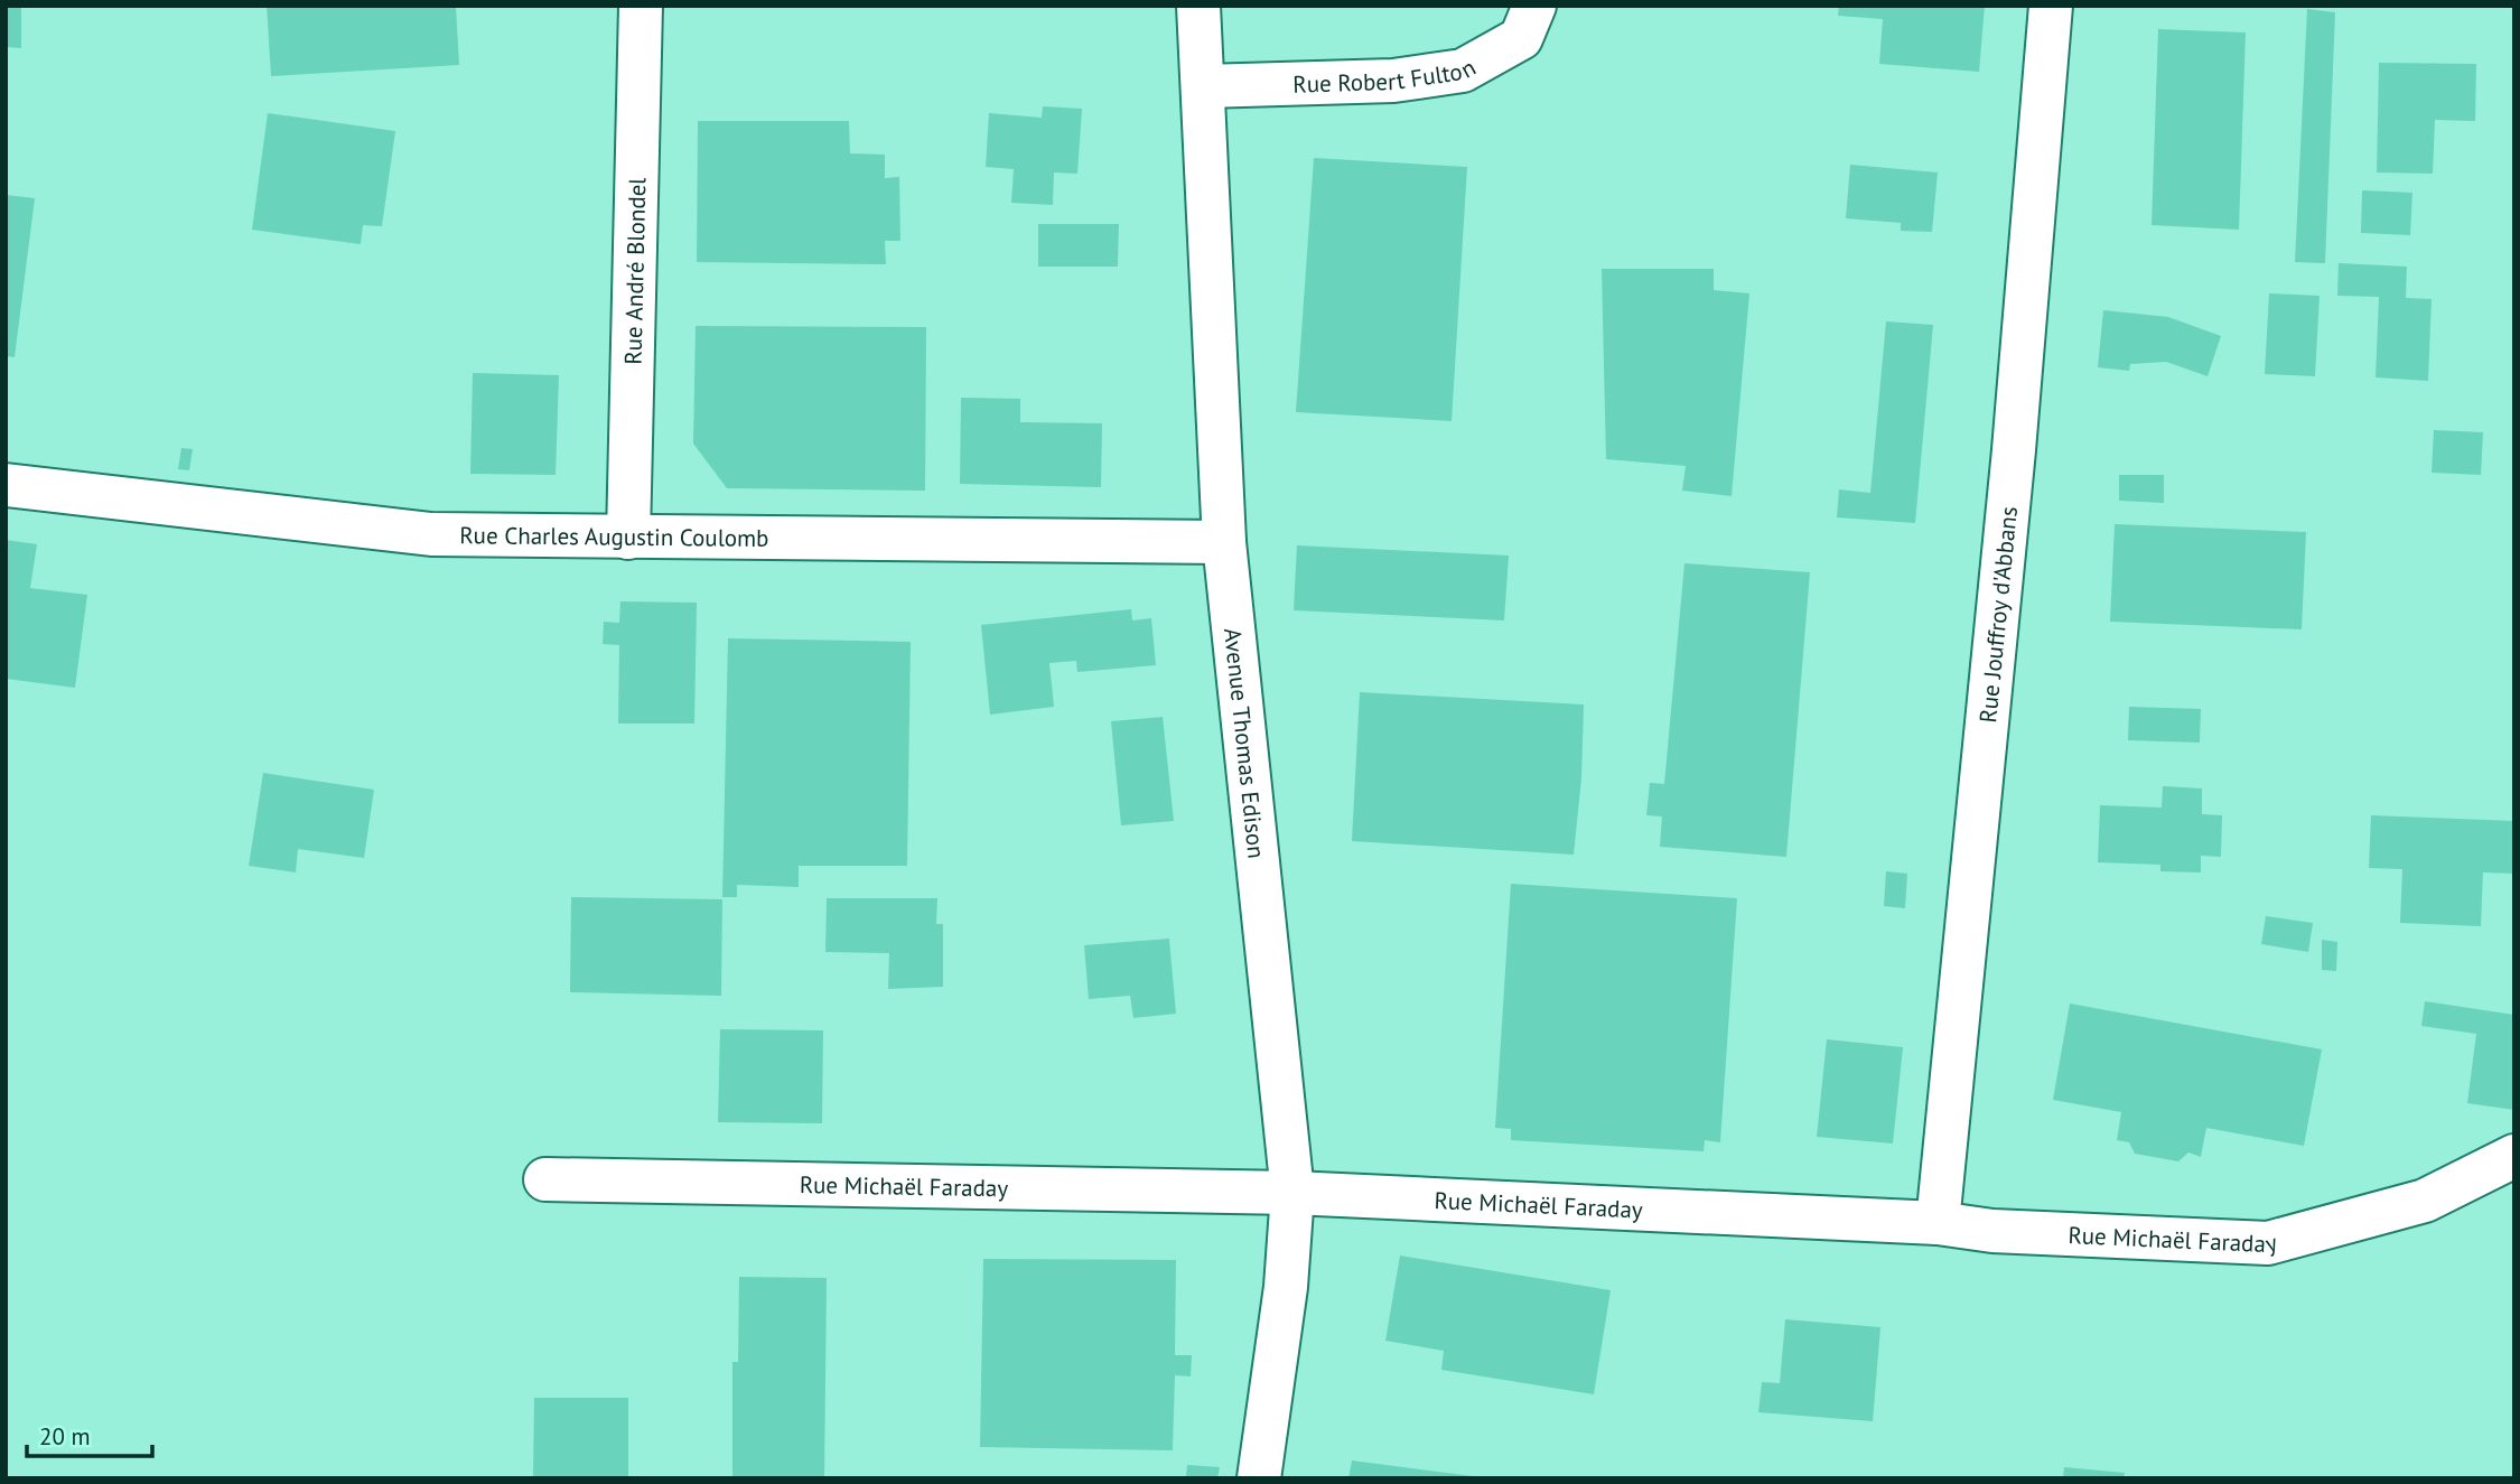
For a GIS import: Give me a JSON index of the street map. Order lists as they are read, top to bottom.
{
  "streets": {
    "street": [
      "Rue Robert Fulton",
      "Rue André Blondel",
      "Rue Charles Augustin Coulomb",
      "Rue Jouffroy d'Abbans",
      "Avenue Thomas Edison",
      "Rue Michaël Faraday"
    ]
  },
  "crossings": [
    ["Rue Robert Fulton", "Avenue Thomas Edison"],
    ["Rue André Blondel", "Rue Charles Augustin Coulomb"],
    ["Rue Charles Augustin Coulomb", "Avenue Thomas Edison"],
    ["Rue Jouffroy d'Abbans", "Rue Michaël Faraday"],
    ["Avenue Thomas Edison", "Rue Michaël Faraday"]
  ],
  "scale_bar": "20 m"
}
